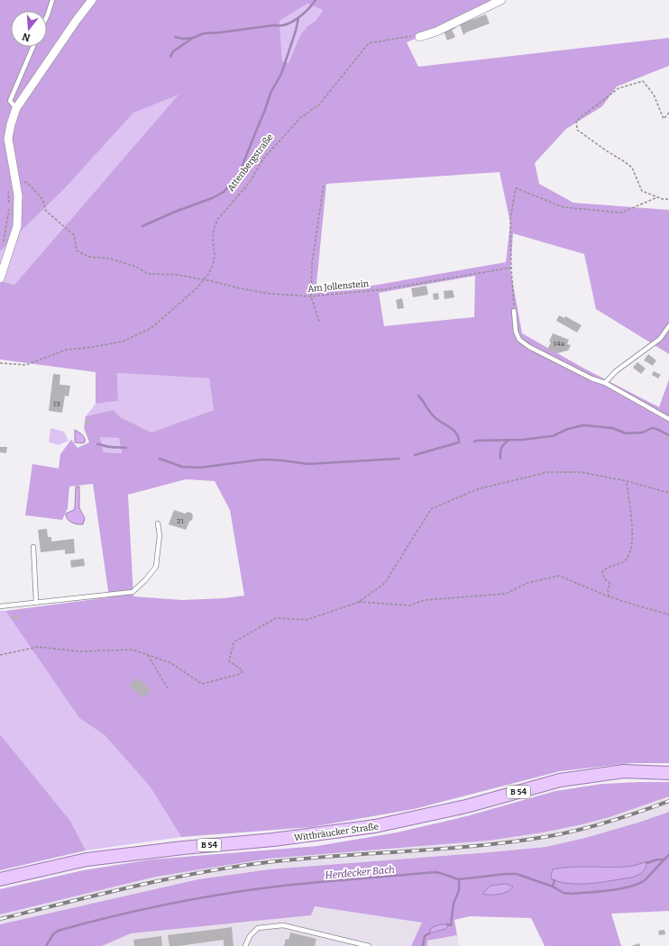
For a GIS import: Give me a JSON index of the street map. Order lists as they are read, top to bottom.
{
  "streets": {
    "main road": ["B 54", "Wittbräucker Straße"],
    "path": ["Attenbergstraße", "Am Jollenstein"]
  },
  "crossings": [
    ["Attenbergstraße", "Am Jollenstein"]
  ],
  "water": ["Herdecker Bach"],
  "house_numbers": ["14a", "13", "21"],
  "north": "bottom"
}
